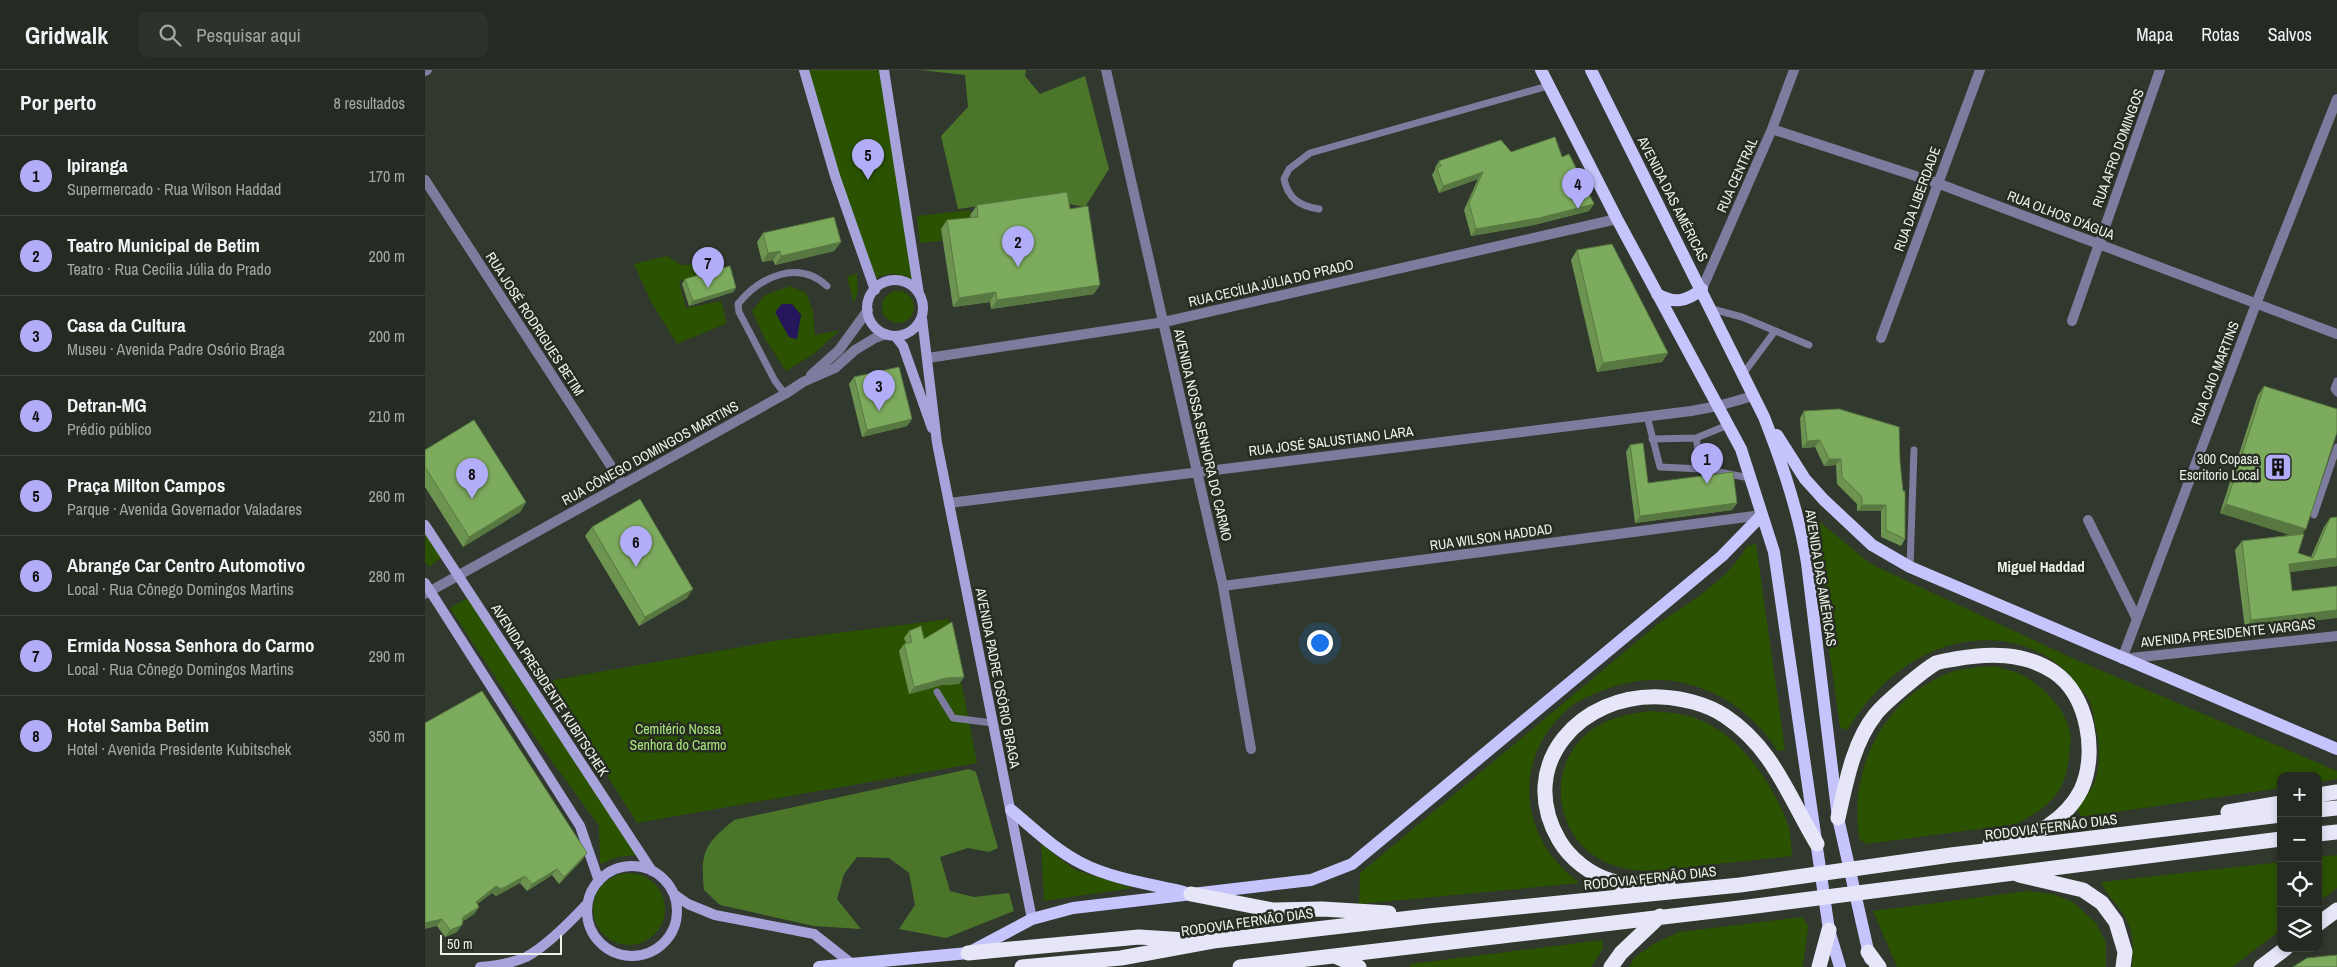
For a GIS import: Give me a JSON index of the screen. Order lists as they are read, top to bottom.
{
  "streets": {
    "highway": ["RODOVIA FERNÃO DIAS"],
    "main road": ["AVENIDA DAS AMÉRICAS"],
    "street": [
      "RUA AFRO DOMINGOS",
      "RUA CENTRAL",
      "RUA DA LIBERDADE",
      "RUA OLHOS D'ÁGUA",
      "RUA CECÍLIA JÚLIA DO PRADO",
      "RUA JOSÉ RODRIGUES BETIM",
      "RUA CAIO MARTINS",
      "AVENIDA NOSSA SENHORA DO CARMO",
      "RUA JOSÉ SALUSTIANO LARA",
      "RUA CÔNEGO DOMINGOS MARTINS",
      "RUA WILSON HADDAD",
      "AVENIDA PRESIDENTE VARGAS",
      "AVENIDA PADRE OSÓRIO BRAGA",
      "AVENIDA PRESIDENTE KUBITSCHEK"
    ]
  },
  "crossings": [
    ["RUA AFRO DOMINGOS", "RUA OLHOS D'ÁGUA"],
    ["RUA CENTRAL", "AVENIDA DAS AMÉRICAS"],
    ["RUA CENTRAL", "RUA OLHOS D'ÁGUA"],
    ["AVENIDA DAS AMÉRICAS", "RUA JOSÉ SALUSTIANO LARA"],
    ["RUA DA LIBERDADE", "RUA OLHOS D'ÁGUA"],
    ["RUA OLHOS D'ÁGUA", "RUA CAIO MARTINS"],
    ["RUA CECÍLIA JÚLIA DO PRADO", "AVENIDA NOSSA SENHORA DO CARMO"],
    ["RUA CECÍLIA JÚLIA DO PRADO", "AVENIDA PADRE OSÓRIO BRAGA"],
    ["RUA JOSÉ RODRIGUES BETIM", "RUA CÔNEGO DOMINGOS MARTINS"],
    ["RUA CAIO MARTINS", "AVENIDA PRESIDENTE VARGAS"],
    ["AVENIDA NOSSA SENHORA DO CARMO", "RUA JOSÉ SALUSTIANO LARA"],
    ["AVENIDA NOSSA SENHORA DO CARMO", "RUA WILSON HADDAD"],
    ["RUA JOSÉ SALUSTIANO LARA", "AVENIDA PADRE OSÓRIO BRAGA"],
    ["RUA CÔNEGO DOMINGOS MARTINS", "AVENIDA PADRE OSÓRIO BRAGA"],
    ["RUA CÔNEGO DOMINGOS MARTINS", "AVENIDA PRESIDENTE KUBITSCHEK"]
  ],
  "districts": ["Miguel Haddad"],
  "parks": ["Cemitério Nossa Senhora do Carmo"],
  "places": {
    "building": ["300 Copasa Escritorio Local"]
  },
  "scale_bar": "50 m",
  "page": {
    "header": "Gridwalk",
    "search": "Pesquisar aqui",
    "nav": ["Mapa", "Rotas", "Salvos"],
    "heading": ["Por perto", "8 resultados"],
    "list": [
      {
        "mark": "1",
        "name": "Ipiranga",
        "note": "Supermercado · Rua Wilson Haddad",
        "value": "170 m"
      },
      {
        "mark": "2",
        "name": "Teatro Municipal de Betim",
        "note": "Teatro · Rua Cecília Júlia do Prado",
        "value": "200 m"
      },
      {
        "mark": "3",
        "name": "Casa da Cultura",
        "note": "Museu · Avenida Padre Osório Braga",
        "value": "200 m"
      },
      {
        "mark": "4",
        "name": "Detran-MG",
        "note": "Prédio público",
        "value": "210 m"
      },
      {
        "mark": "5",
        "name": "Praça Milton Campos",
        "note": "Parque · Avenida Governador Valadares",
        "value": "260 m"
      },
      {
        "mark": "6",
        "name": "Abrange Car Centro Automotivo",
        "note": "Local · Rua Cônego Domingos Martins",
        "value": "280 m"
      },
      {
        "mark": "7",
        "name": "Ermida Nossa Senhora do Carmo",
        "note": "Local · Rua Cônego Domingos Martins",
        "value": "290 m"
      },
      {
        "mark": "8",
        "name": "Hotel Samba Betim",
        "note": "Hotel · Avenida Presidente Kubitschek",
        "value": "350 m"
      }
    ],
    "pins": [
      "5",
      "4",
      "2",
      "7",
      "3",
      "1",
      "8",
      "6"
    ],
    "map_buttons": ["+", "−"],
    "scale": "50 m"
  }
}
